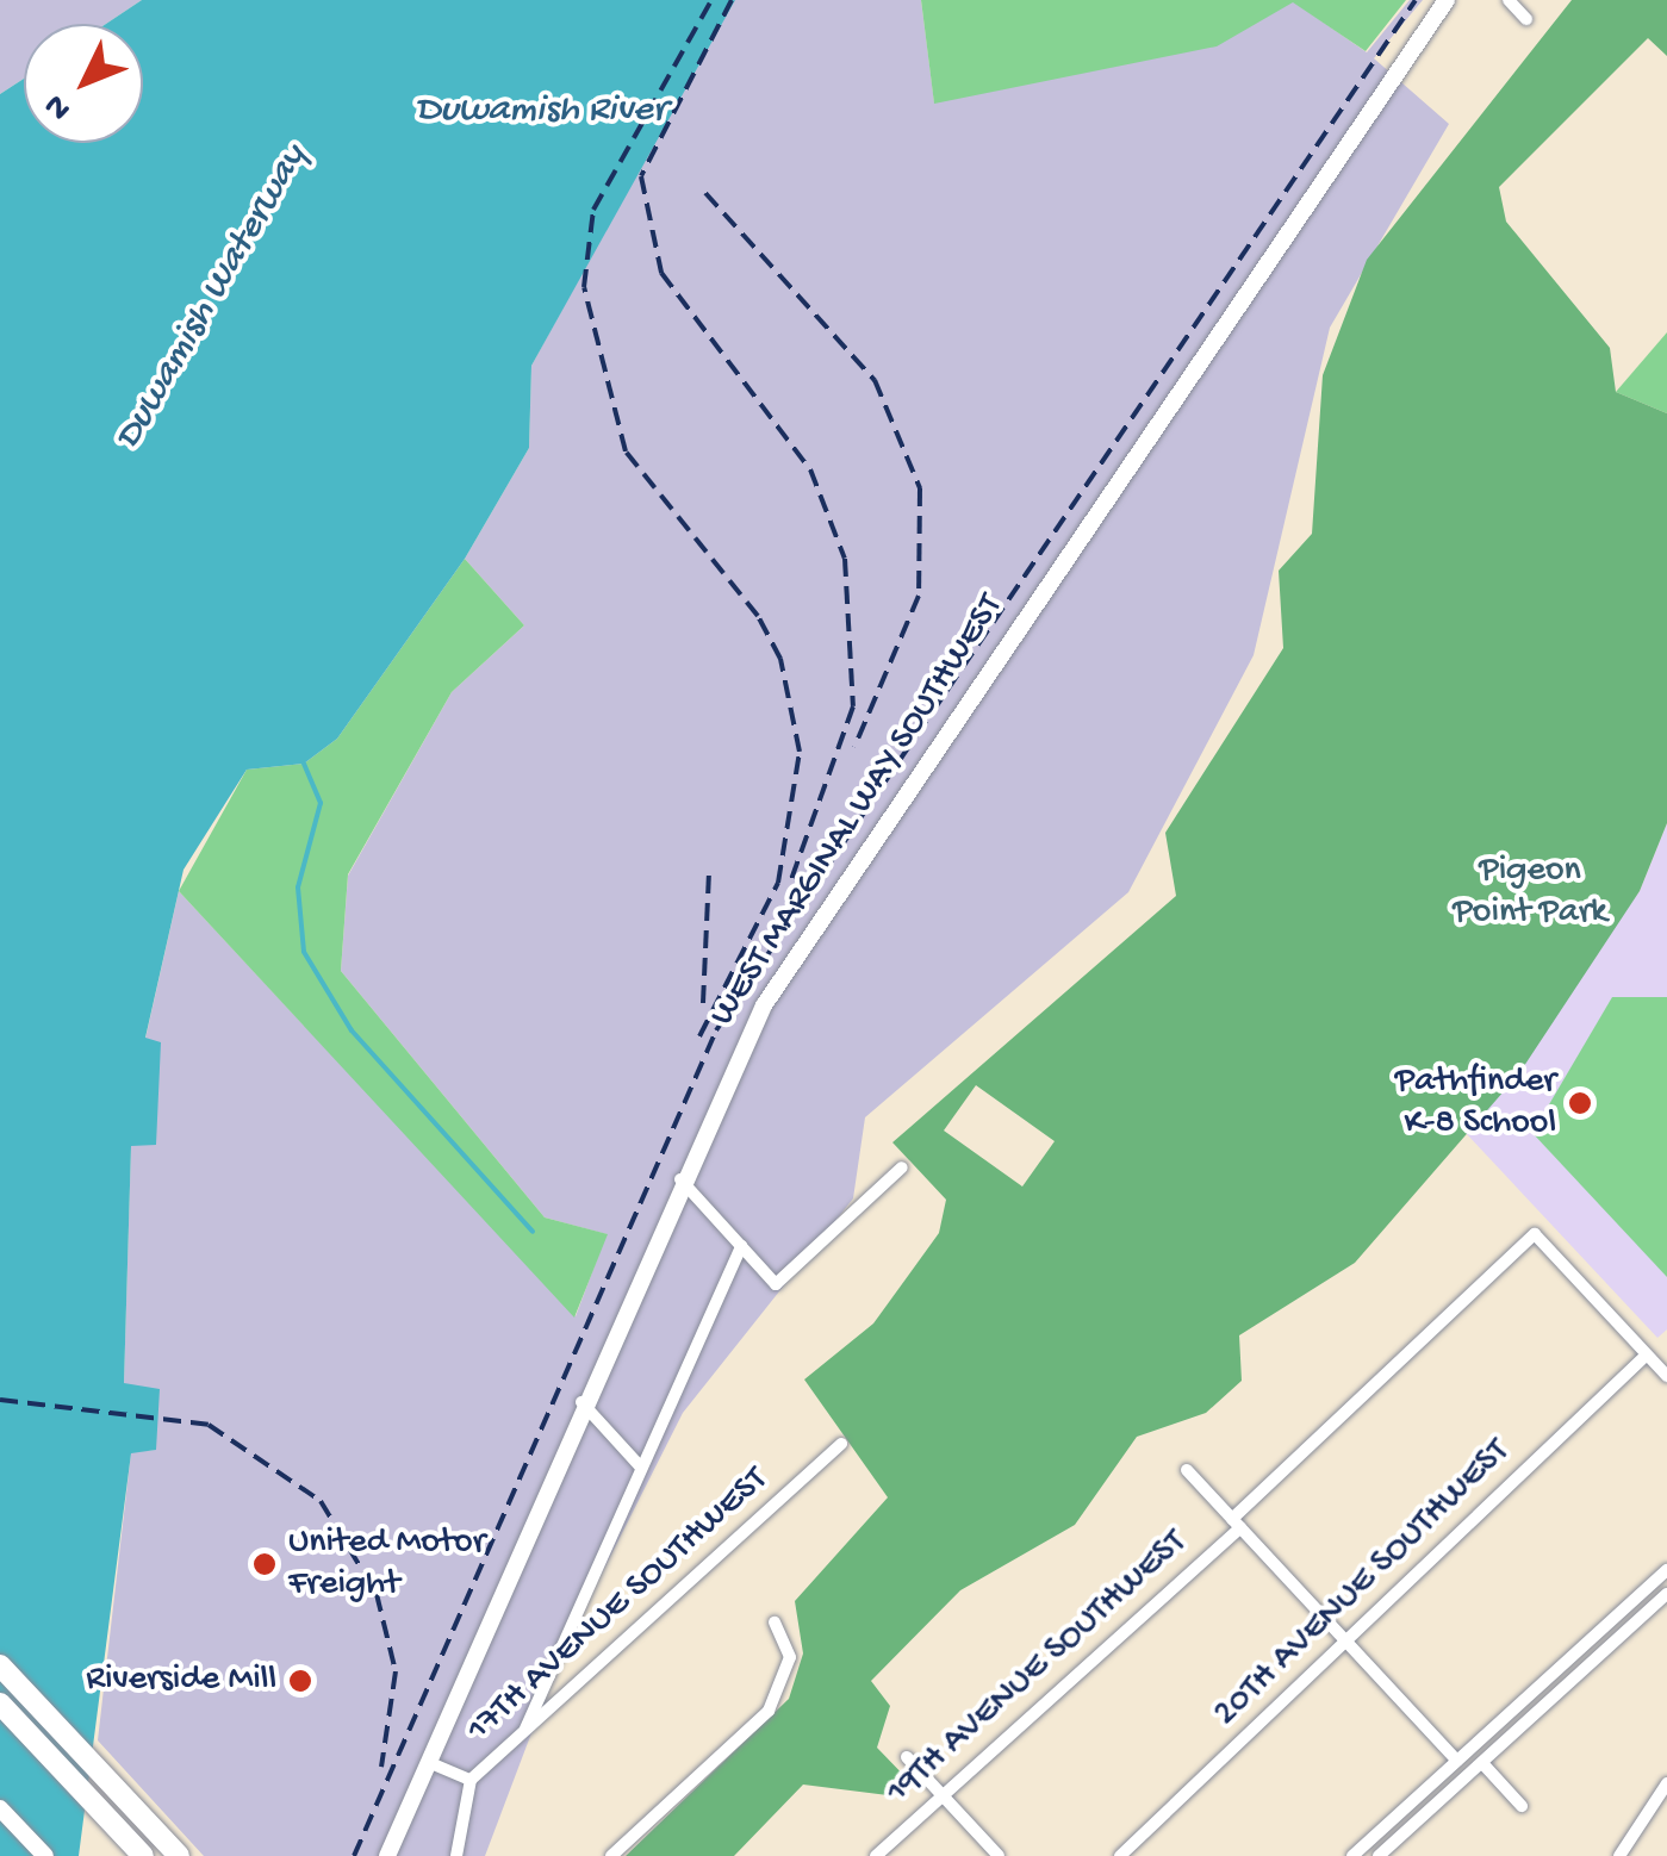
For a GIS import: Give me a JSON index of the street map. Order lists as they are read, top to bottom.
{
  "streets": {
    "main road": ["WEST MARGINAL WAY SOUTHWEST"],
    "street": ["20TH AVENUE SOUTHWEST", "17TH AVENUE SOUTHWEST", "19TH AVENUE SOUTHWEST"]
  },
  "crossings": [
    ["WEST MARGINAL WAY SOUTHWEST", "17TH AVENUE SOUTHWEST"],
    ["20TH AVENUE SOUTHWEST", "19TH AVENUE SOUTHWEST"]
  ],
  "water": ["Duwamish River", "Duwamish Waterway"],
  "parks": ["Pigeon Point Park"],
  "places": ["Pathfinder K-8 School", "United Motor Freight", "Riverside Mill"],
  "north": "bottom left"
}
